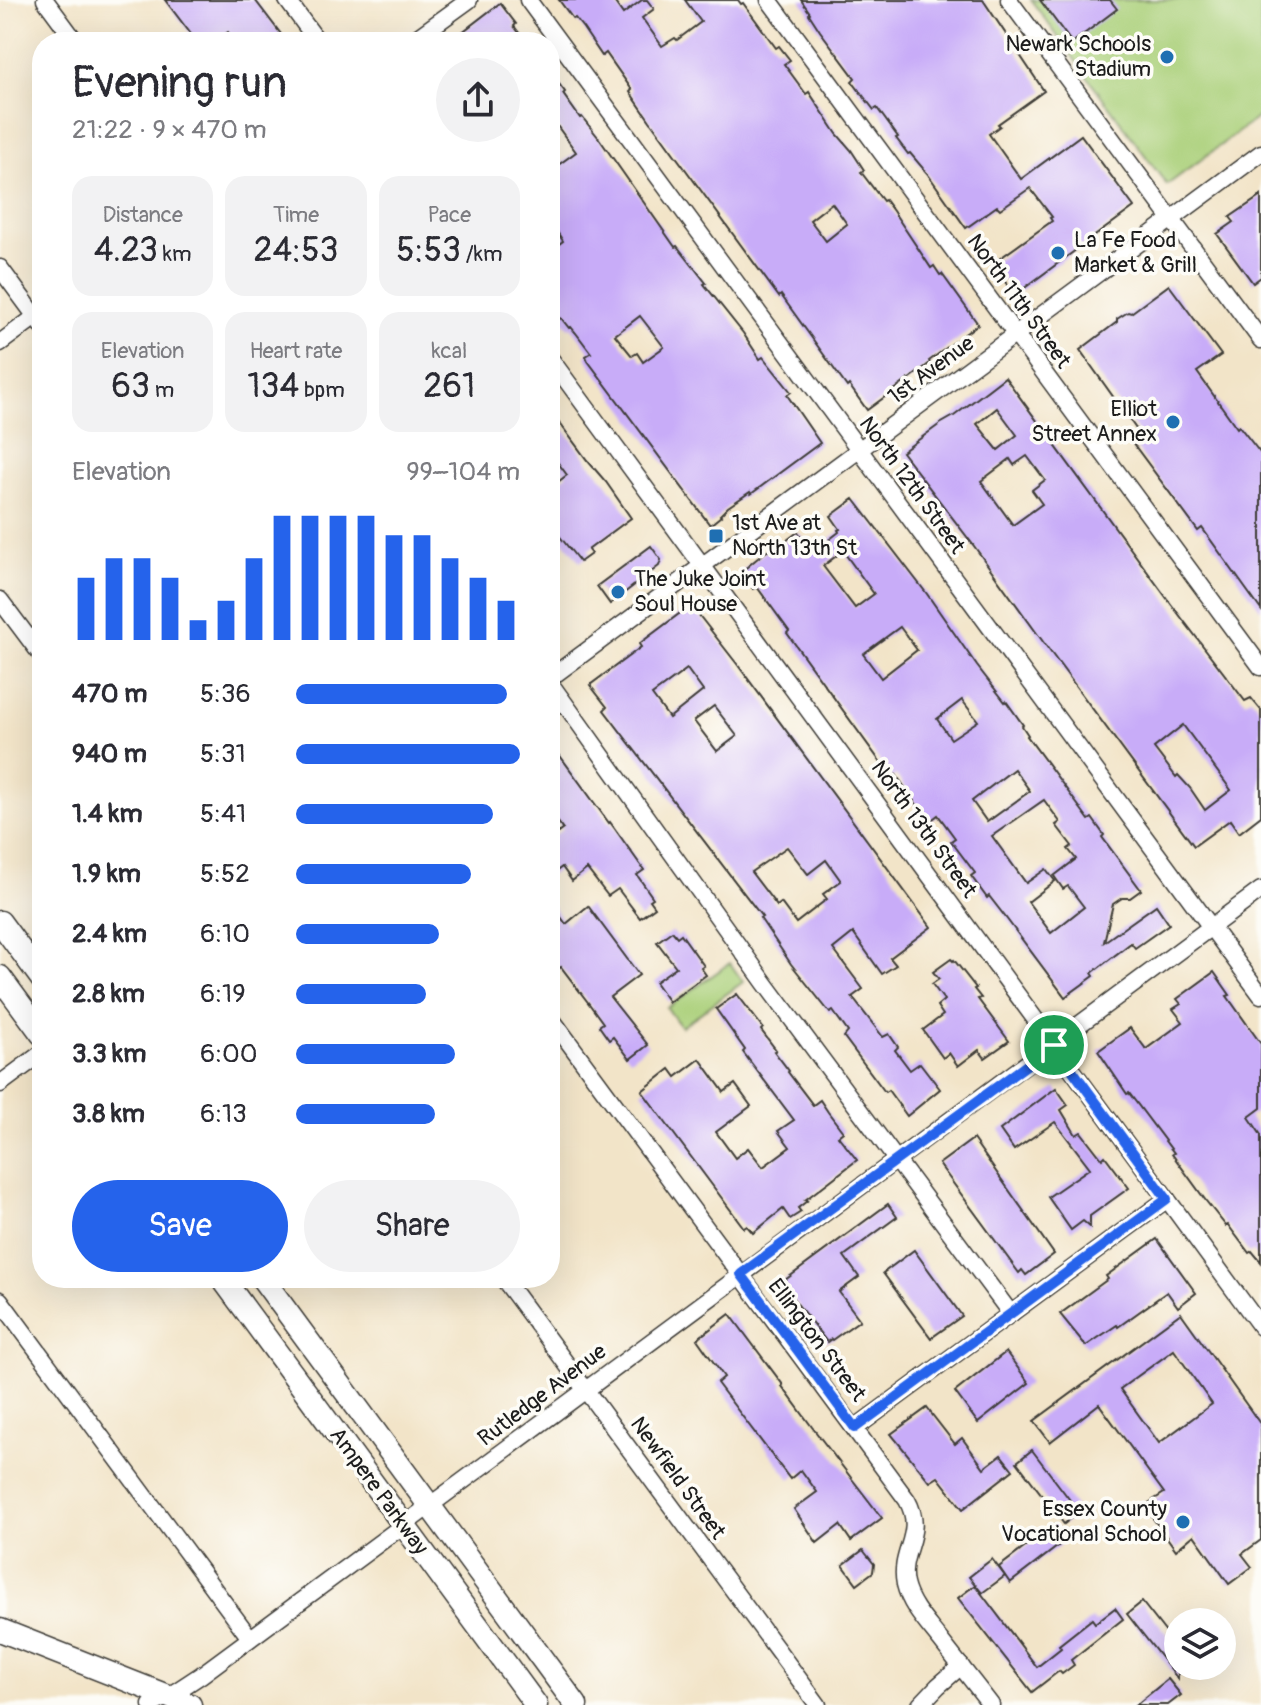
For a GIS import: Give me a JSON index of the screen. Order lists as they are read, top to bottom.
{
  "streets": {
    "street": [
      "North 11th Street",
      "1st Avenue",
      "North 12th Street",
      "North 13th Street",
      "Ellington Street",
      "Rutledge Avenue",
      "Newfield Street",
      "Ampere Parkway"
    ]
  },
  "crossings": [
    ["North 11th Street", "1st Avenue"],
    ["1st Avenue", "North 12th Street"],
    ["1st Avenue", "North 13th Street"],
    ["North 12th Street", "Rutledge Avenue"],
    ["North 13th Street", "Rutledge Avenue"],
    ["Ellington Street", "Rutledge Avenue"],
    ["Rutledge Avenue", "Newfield Street"],
    ["Rutledge Avenue", "Ampere Parkway"]
  ],
  "places": {
    "other": [
      "Newark Schools Stadium",
      "La Fe Food Market & Grill",
      "Elliot Street Annex",
      "The Juke Joint Soul House",
      "Essex County Vocational School"
    ],
    "transit": ["1st Ave at North 13th St"]
  },
  "page": {
    "heading": ["Evening run", "21:22 · 9 × 470 m"],
    "stats": [
      ["Distance", "4.23 km"],
      ["Time", "24:53"],
      ["Pace", "5:53 /km"],
      ["Elevation", "63 m"],
      ["Heart rate", "134 bpm"],
      ["kcal", "261"]
    ],
    "chart": ["Elevation", "99–104 m"],
    "list": [
      {
        "name": "470 m",
        "note": "5:36"
      },
      {
        "name": "940 m",
        "note": "5:31"
      },
      {
        "name": "1.4 km",
        "note": "5:41"
      },
      {
        "name": "1.9 km",
        "note": "5:52"
      },
      {
        "name": "2.4 km",
        "note": "6:10"
      },
      {
        "name": "2.8 km",
        "note": "6:19"
      },
      {
        "name": "3.3 km",
        "note": "6:00"
      },
      {
        "name": "3.8 km",
        "note": "6:13"
      }
    ],
    "buttons": ["Save", "Share"]
  }
}
